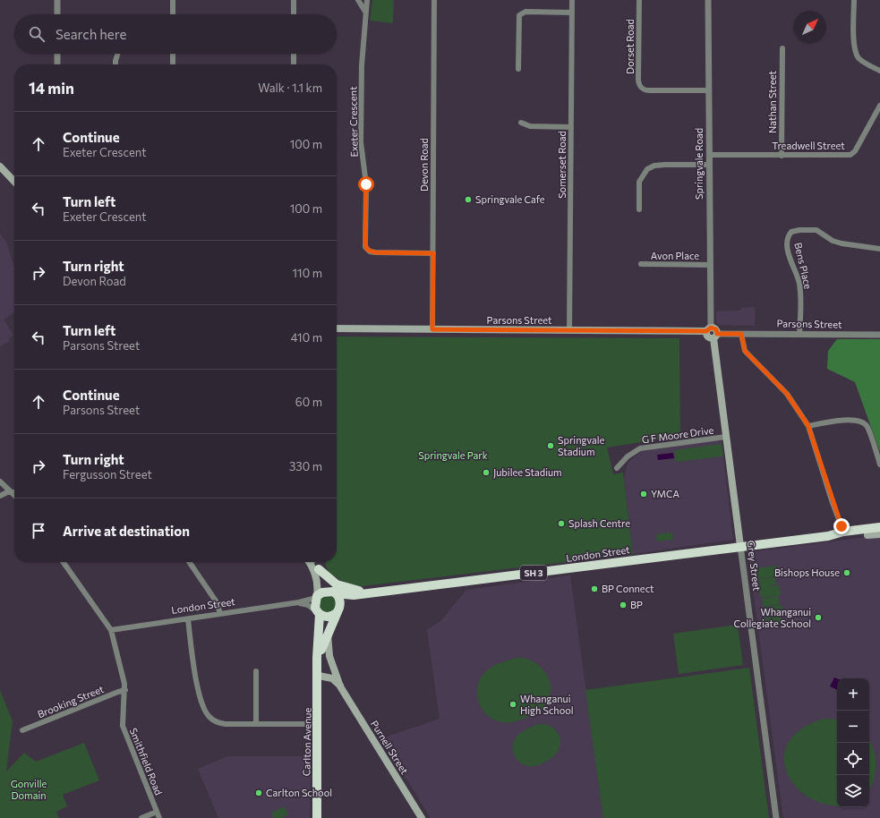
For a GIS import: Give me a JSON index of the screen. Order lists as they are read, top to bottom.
{
  "streets": {
    "highway": ["London Street", "SH 3", "Carlton Avenue"],
    "main road": ["Parsons Street", "Grey Street", "Purnell Street"],
    "street": [
      "Dorset Road",
      "Nathan Street",
      "Exeter Crescent",
      "Treadwell Street",
      "Springvale Road",
      "Devon Road",
      "Somerset Road",
      "Avon Place",
      "Bens Place",
      "G F Moore Drive",
      "Brooking Street",
      "Smithfield Road"
    ]
  },
  "crossings": [
    ["Dorset Road", "Springvale Road"],
    ["Nathan Street", "Treadwell Street"],
    ["Exeter Crescent", "Devon Road"],
    ["Treadwell Street", "Springvale Road"],
    ["Springvale Road", "Avon Place"],
    ["Springvale Road", "Parsons Street"],
    ["Devon Road", "Parsons Street"],
    ["Somerset Road", "Parsons Street"],
    ["Bens Place", "Parsons Street"],
    ["Parsons Street", "Grey Street"],
    ["G F Moore Drive", "Grey Street"],
    ["London Street", "Grey Street"],
    ["London Street", "SH 3"],
    ["London Street", "Carlton Avenue"],
    ["London Street", "Smithfield Road"],
    ["SH 3", "Carlton Avenue"],
    ["Brooking Street", "Smithfield Road"],
    ["Carlton Avenue", "Purnell Street"]
  ],
  "parks": ["Springvale Park", "Gonville Domain"],
  "places": [
    "Springvale Cafe",
    "Springvale Stadium",
    "Jubilee Stadium",
    "YMCA",
    "Splash Centre",
    "Bishops House",
    "BP Connect",
    "BP",
    "Whanganui Collegiate School",
    "Whanganui High School",
    "Carlton School"
  ],
  "north": "top right",
  "page": {
    "search": "Search here",
    "heading": ["14 min", "Walk · 1.1 km"],
    "list": [
      ["Continue", "Exeter Crescent", "100 m"],
      ["Turn left", "Exeter Crescent", "100 m"],
      ["Turn right", "Devon Road", "110 m"],
      ["Turn left", "Parsons Street", "410 m"],
      ["Continue", "Parsons Street", "60 m"],
      ["Turn right", "Fergusson Street", "330 m"],
      "Arrive at destination"
    ],
    "map_buttons": ["+", "−"]
  }
}
